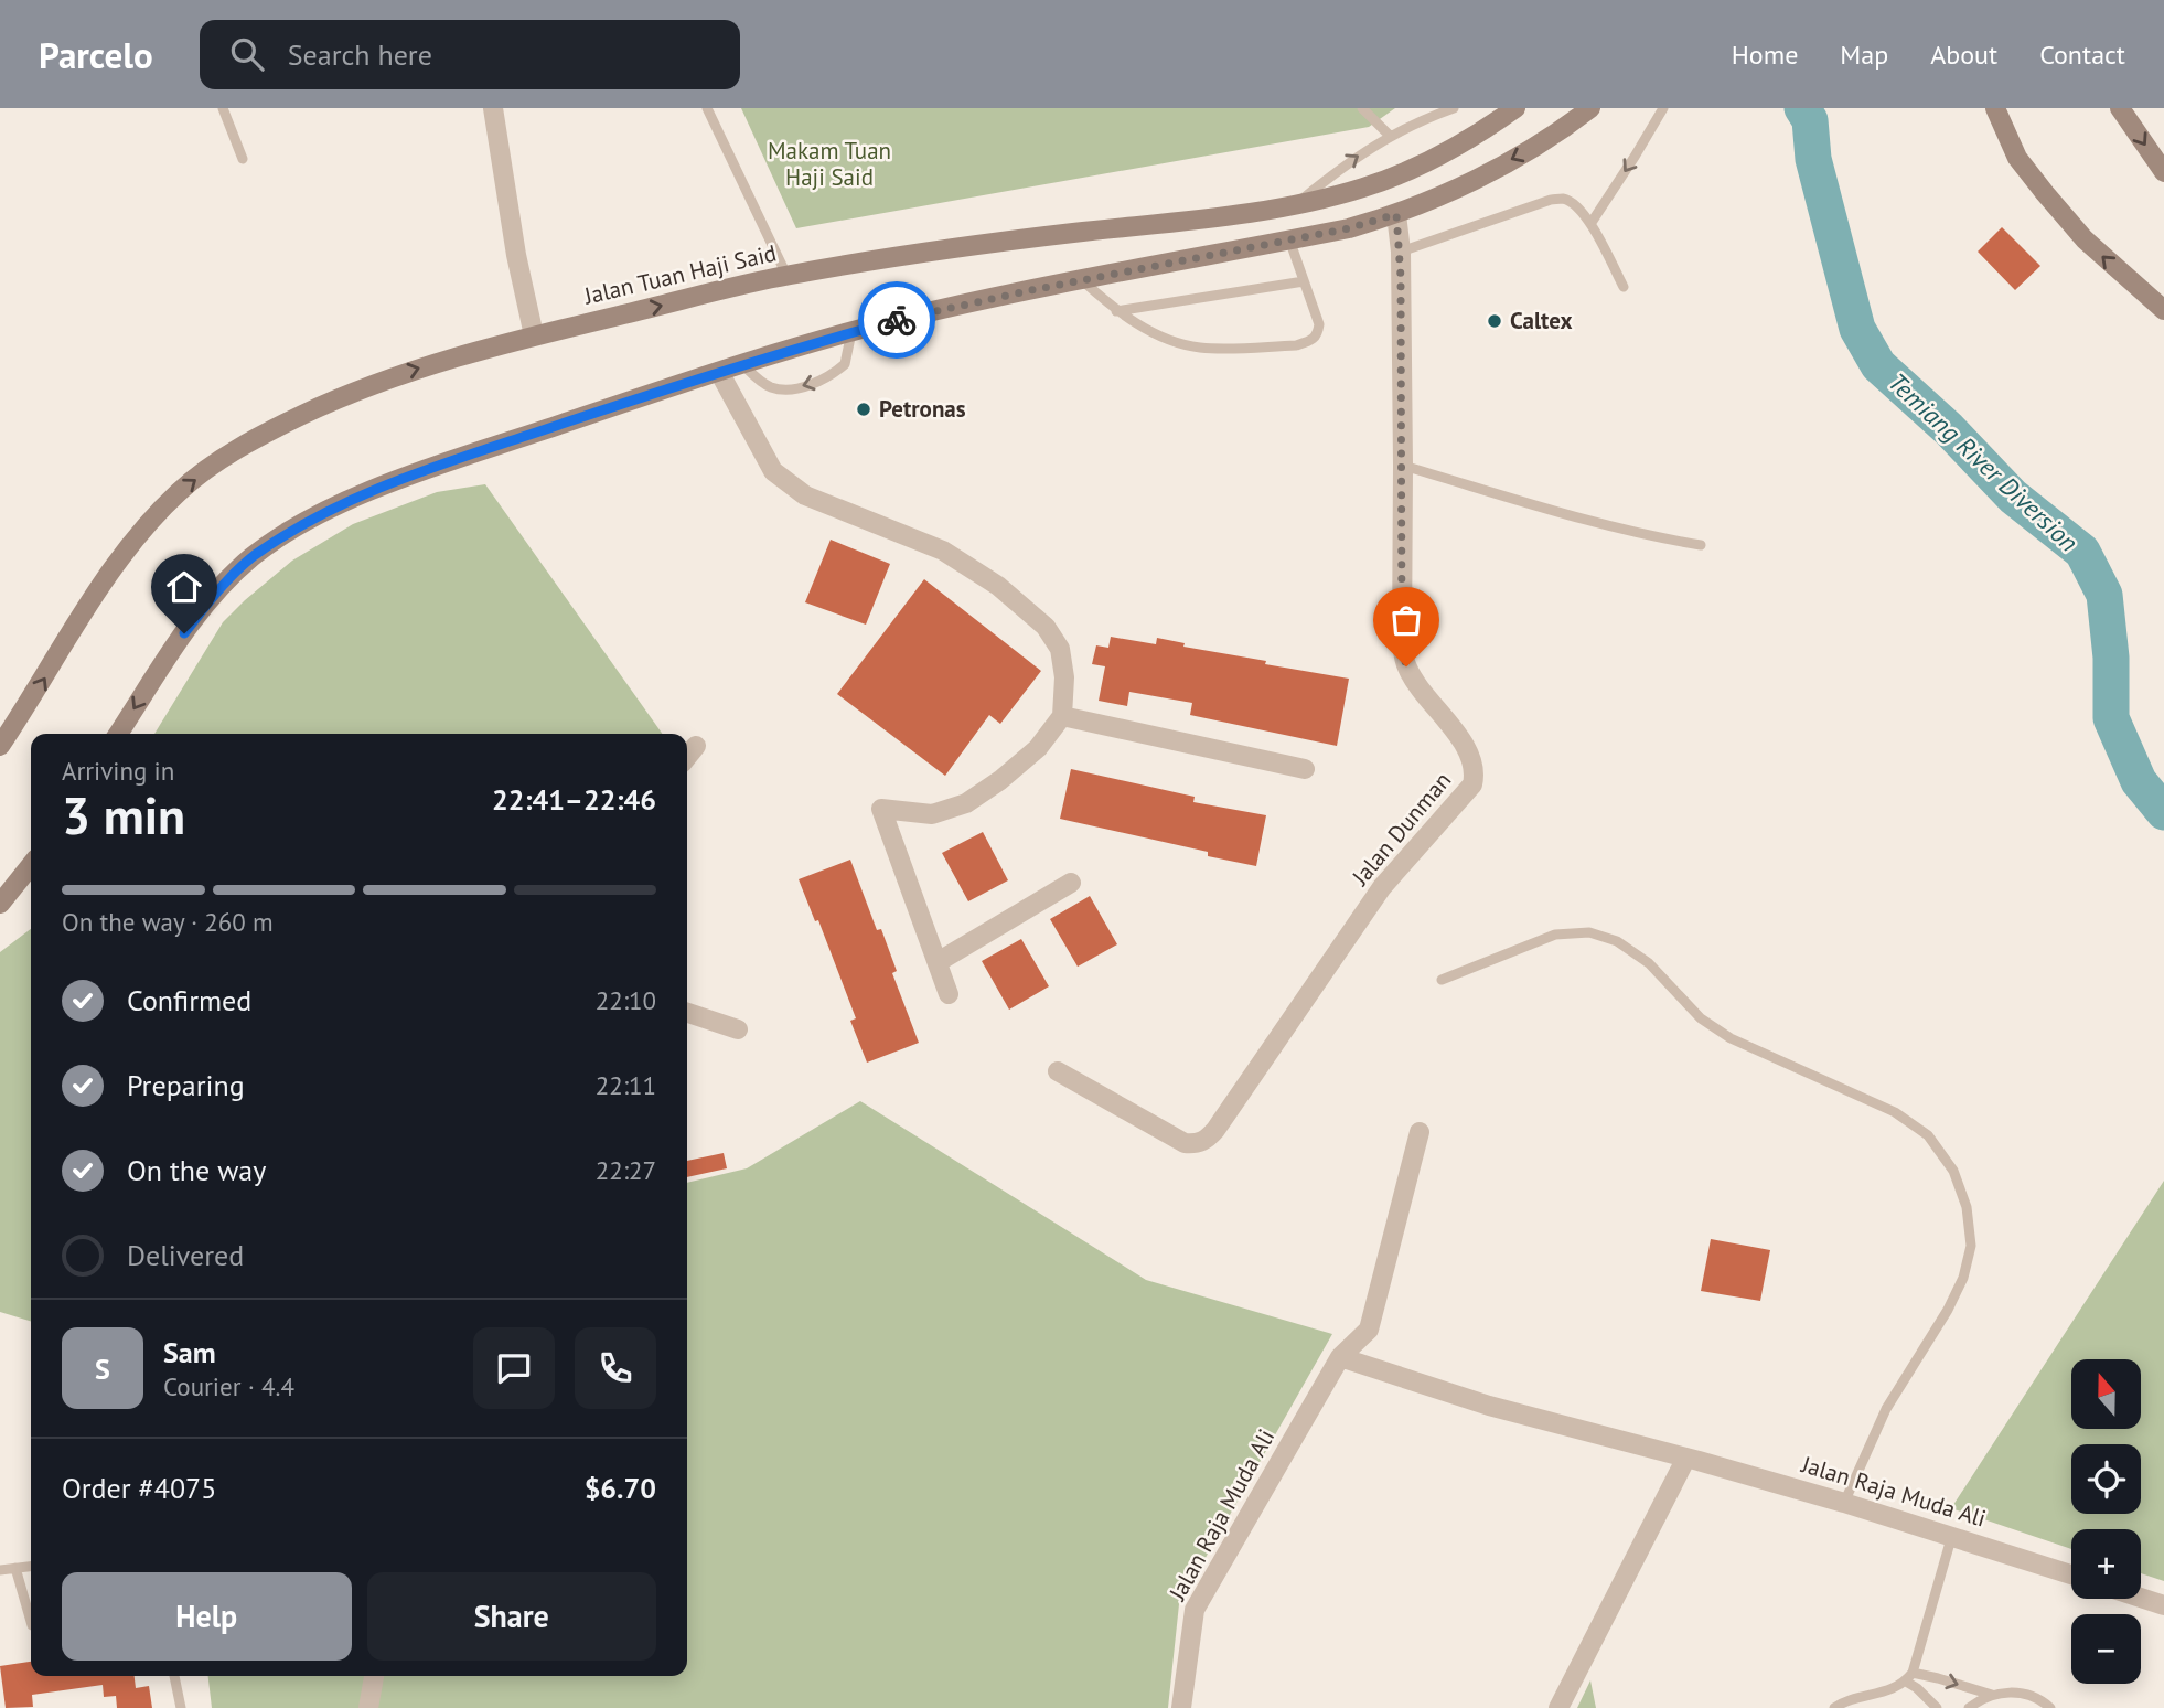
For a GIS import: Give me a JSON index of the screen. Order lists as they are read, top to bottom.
{
  "streets": {
    "main road": ["Jalan Tuan Haji Said"],
    "street": ["Jalan Dunman", "Jalan Raja Muda Ali"]
  },
  "water": ["Temiang River Diversion"],
  "parks": ["Makam Tuan Haji Said"],
  "places": ["Caltex", "Petronas"],
  "north": "top",
  "page": {
    "header": "Parcelo",
    "search": "Search here",
    "nav": [
      "Home",
      "Map",
      "About",
      "Contact"
    ],
    "heading": ["3 min", "Arriving in", "22:41–22:46"],
    "panel": [
      "Sam",
      "Courier · 4.4",
      "Order #4075",
      "$6.70"
    ],
    "bar": "On the way · 260 m",
    "list": [
      ["Confirmed", "22:10"],
      ["Preparing", "22:11"],
      ["On the way", "22:27"],
      "Delivered"
    ],
    "round": "S",
    "map_buttons": ["+", "−"],
    "buttons": ["Help", "Share"]
  }
}
